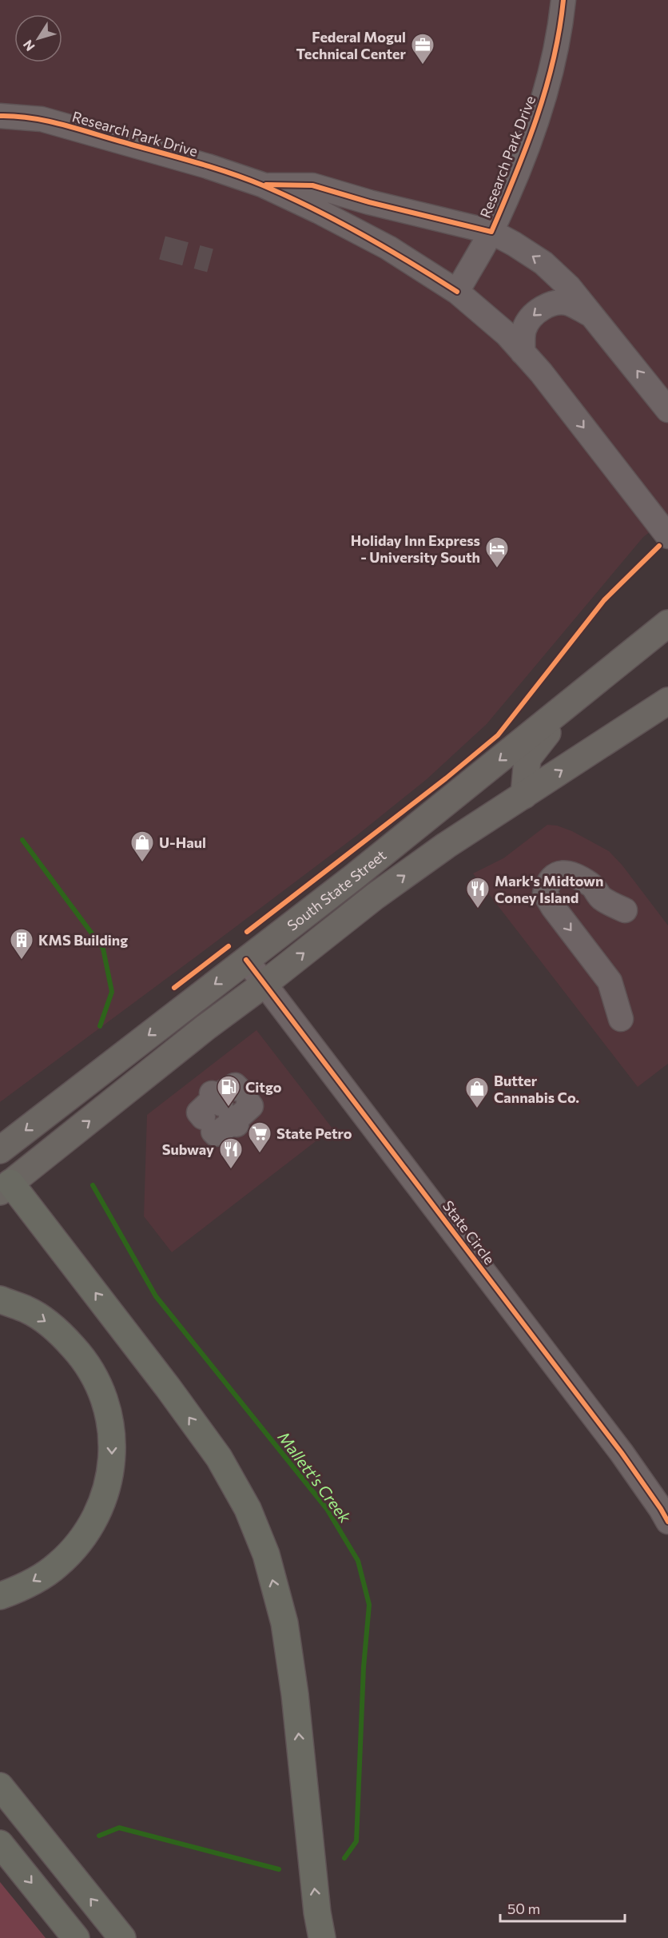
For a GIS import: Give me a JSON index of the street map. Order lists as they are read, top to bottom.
{
  "streets": {
    "main road": ["South State Street"],
    "street": ["Research Park Drive", "State Circle"]
  },
  "crossings": [
    ["South State Street", "State Circle"]
  ],
  "water": ["Mallett's Creek"],
  "places": {
    "office": ["Federal Mogul Technical Center"],
    "hotel": ["Holiday Inn Express - University South"],
    "shop": ["U-Haul", "Butter Cannabis Co."],
    "restaurant": ["Mark's Midtown Coney Island", "Subway"],
    "building": ["KMS Building"],
    "fuel station": ["Citgo"],
    "supermarket": ["State Petro"]
  },
  "scale_bar": "50 m",
  "north": "bottom left"
}
